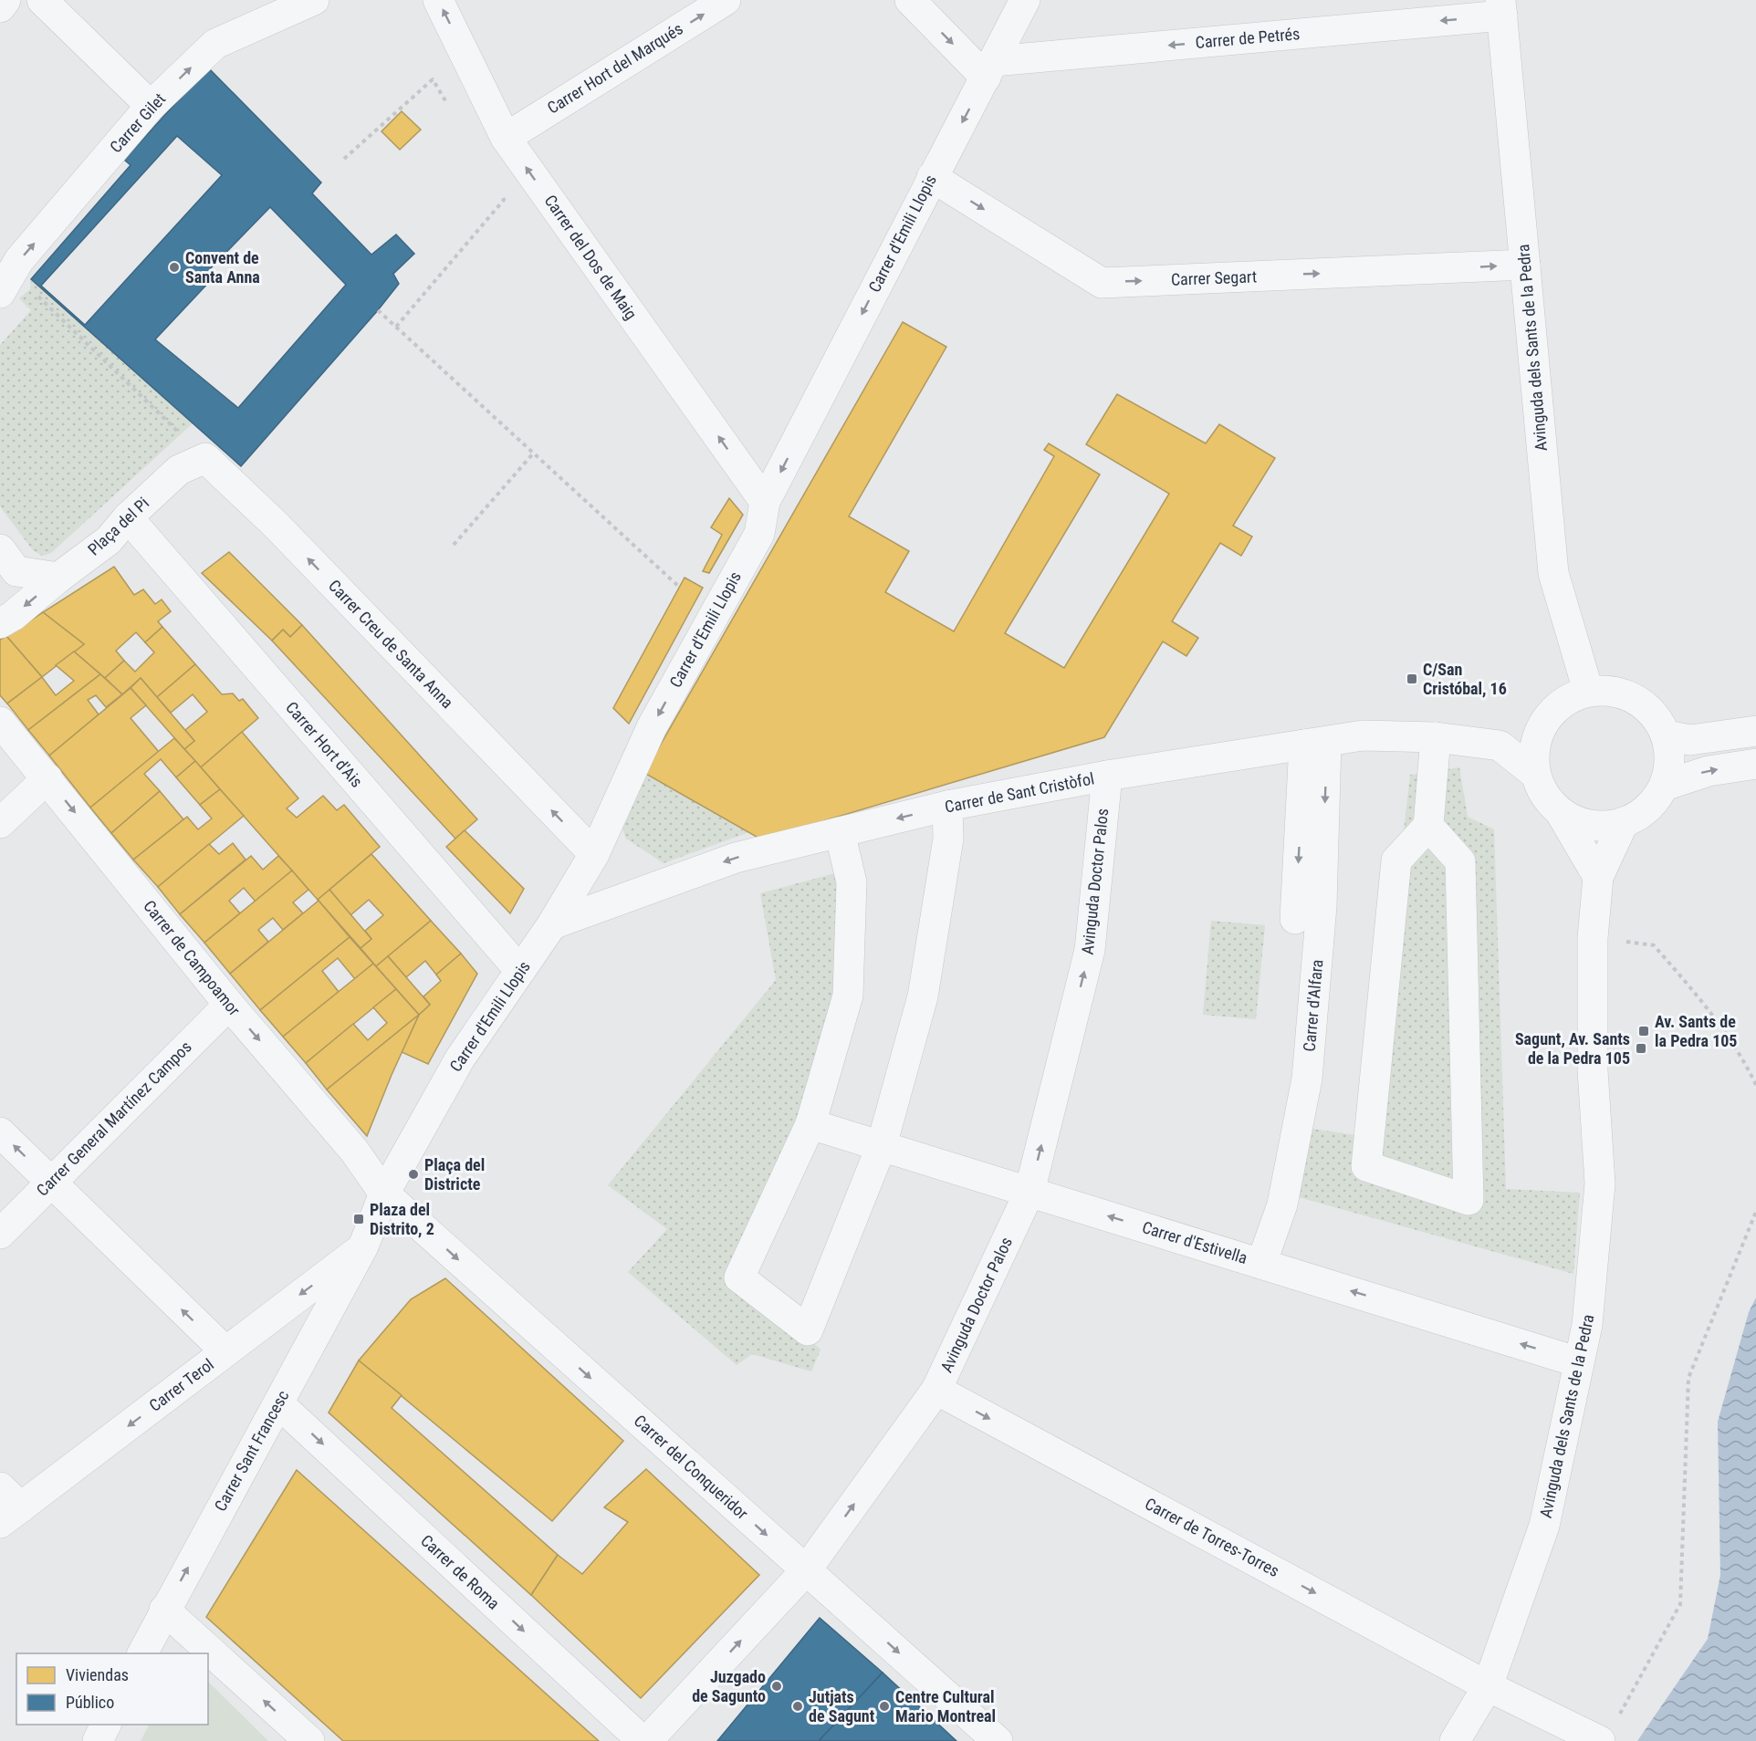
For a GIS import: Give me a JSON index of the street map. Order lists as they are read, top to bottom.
{
  "streets": {
    "street": [
      "Carrer de Petrés",
      "Carrer Hort del Marqués",
      "Carrer Gilet",
      "Carrer d'Emili Llopis",
      "Carrer del Dos de Maig",
      "Carrer Segart",
      "Avinguda dels Sants de la Pedra",
      "Plaça del Pi",
      "Carrer Creu de Santa Anna",
      "Carrer Hort d'Ais",
      "Carrer de Sant Cristòfol",
      "Avinguda Doctor Palos",
      "Carrer de Campoamor",
      "Carrer d'Alfara",
      "Carrer General Martínez Campos",
      "Carrer d'Estivella",
      "Carrer Terol",
      "Carrer Sant Francesc",
      "Carrer del Conqueridor",
      "Carrer de Torres-Torres",
      "Carrer de Roma"
    ]
  },
  "crossings": [
    ["Carrer de Petrés", "Carrer d'Emili Llopis"],
    ["Carrer de Petrés", "Avinguda dels Sants de la Pedra"],
    ["Carrer Hort del Marqués", "Carrer del Dos de Maig"],
    ["Carrer d'Emili Llopis", "Carrer del Dos de Maig"],
    ["Carrer d'Emili Llopis", "Carrer Segart"],
    ["Carrer d'Emili Llopis", "Carrer Creu de Santa Anna"],
    ["Carrer d'Emili Llopis", "Carrer Hort d'Ais"],
    ["Carrer d'Emili Llopis", "Carrer de Sant Cristòfol"],
    ["Carrer d'Emili Llopis", "Carrer de Campoamor"],
    ["Carrer d'Emili Llopis", "Carrer Terol"],
    ["Carrer d'Emili Llopis", "Carrer Sant Francesc"],
    ["Carrer d'Emili Llopis", "Carrer del Conqueridor"],
    ["Carrer Segart", "Avinguda dels Sants de la Pedra"],
    ["Avinguda dels Sants de la Pedra", "Carrer d'Estivella"],
    ["Avinguda dels Sants de la Pedra", "Carrer de Torres-Torres"],
    ["Plaça del Pi", "Carrer Creu de Santa Anna"],
    ["Plaça del Pi", "Carrer Hort d'Ais"],
    ["Carrer de Sant Cristòfol", "Avinguda Doctor Palos"],
    ["Carrer de Sant Cristòfol", "Carrer d'Alfara"],
    ["Avinguda Doctor Palos", "Carrer d'Estivella"],
    ["Avinguda Doctor Palos", "Carrer del Conqueridor"],
    ["Avinguda Doctor Palos", "Carrer de Torres-Torres"],
    ["Carrer de Campoamor", "Carrer General Martínez Campos"],
    ["Carrer de Campoamor", "Carrer del Conqueridor"],
    ["Carrer d'Alfara", "Carrer d'Estivella"],
    ["Carrer Terol", "Carrer Sant Francesc"],
    ["Carrer Sant Francesc", "Carrer de Roma"]
  ],
  "one_way": [
    "Carrer de Petrés",
    "Carrer Hort del Marqués",
    "Carrer Gilet",
    "Carrer d'Emili Llopis",
    "Carrer del Dos de Maig",
    "Carrer Segart",
    "Carrer Creu de Santa Anna",
    "Carrer de Sant Cristòfol",
    "Carrer d'Estivella",
    "Carrer Terol",
    "Carrer Sant Francesc",
    "Carrer del Conqueridor",
    "Carrer de Torres-Torres"
  ],
  "places": {
    "other": [
      "Convent de Santa Anna",
      "Plaça del Districte",
      "Juzgado de Sagunto",
      "Jutjats de Sagunt",
      "Centre Cultural Mario Montreal"
    ],
    "transit": [
      "C/San Cristóbal, 16",
      "Av. Sants de la Pedra 105",
      "Sagunt, Av. Sants de la Pedra 105",
      "Plaza del Distrito, 2"
    ]
  },
  "legend": ["Viviendas", "Público"]
}
